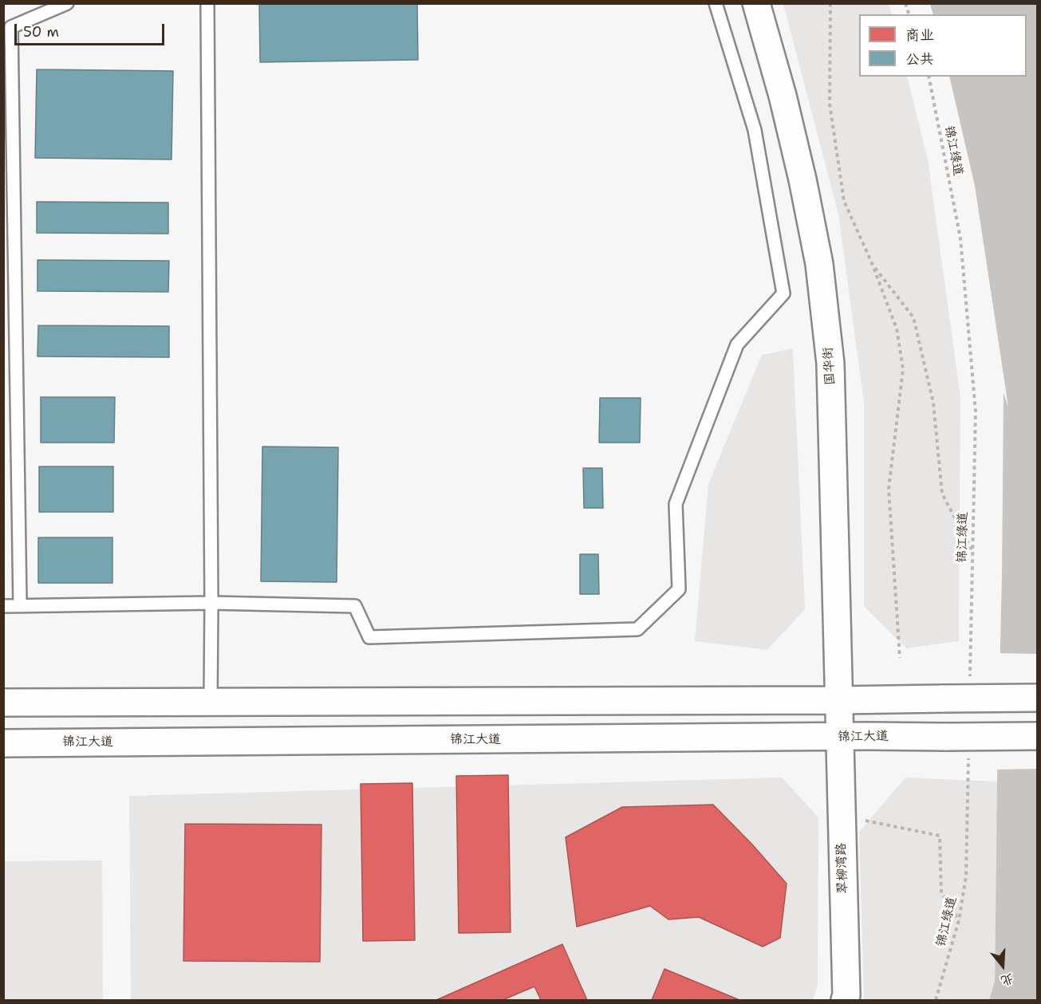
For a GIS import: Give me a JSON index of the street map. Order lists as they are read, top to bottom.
{
  "streets": {
    "main road": ["国华街", "锦江大道", "翠柳湾路"],
    "path": ["锦江绿道"]
  },
  "crossings": [
    ["国华街", "锦江大道"],
    ["国华街", "翠柳湾路"],
    ["锦江大道", "翠柳湾路"]
  ],
  "legend": ["商业", "公共"],
  "scale_bar": "50 m",
  "north": "bottom"
}
